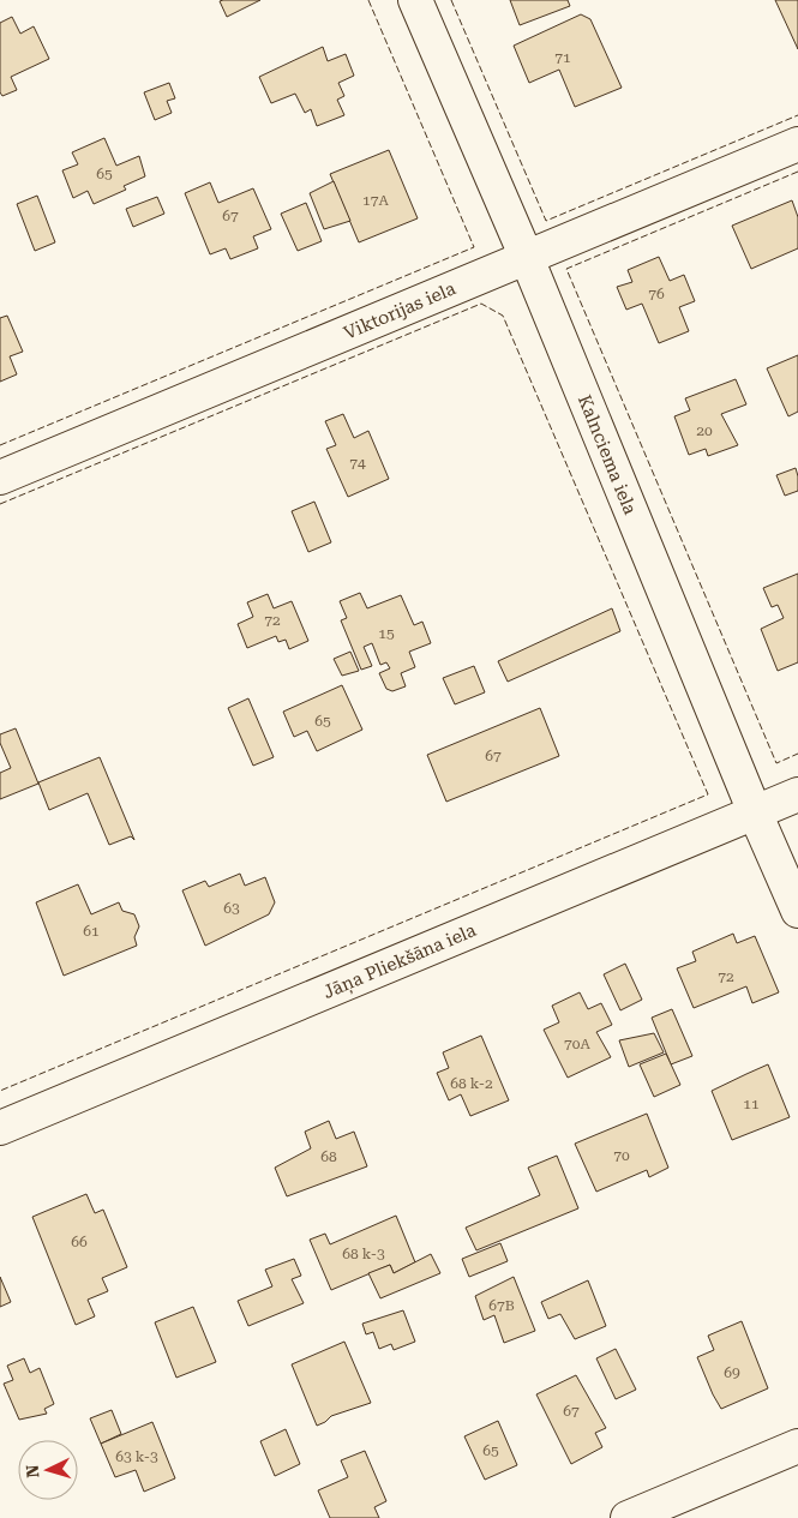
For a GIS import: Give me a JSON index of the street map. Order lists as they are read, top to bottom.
{
  "streets": {
    "street": ["Viktorijas iela", "Kalnciema iela", "Jāņa Pliekšāna iela"]
  },
  "crossings": [
    ["Viktorijas iela", "Kalnciema iela"],
    ["Kalnciema iela", "Jāņa Pliekšāna iela"]
  ],
  "house_numbers": [
    "71",
    "65",
    "17A",
    "67",
    "76",
    "20",
    "74",
    "72",
    "15",
    "65",
    "67",
    "63",
    "61",
    "72",
    "70A",
    "68 k-2",
    "11",
    "70",
    "68",
    "66",
    "68 k-3",
    "67B",
    "69",
    "67",
    "65",
    "63 k-3"
  ],
  "north": "left"
}
